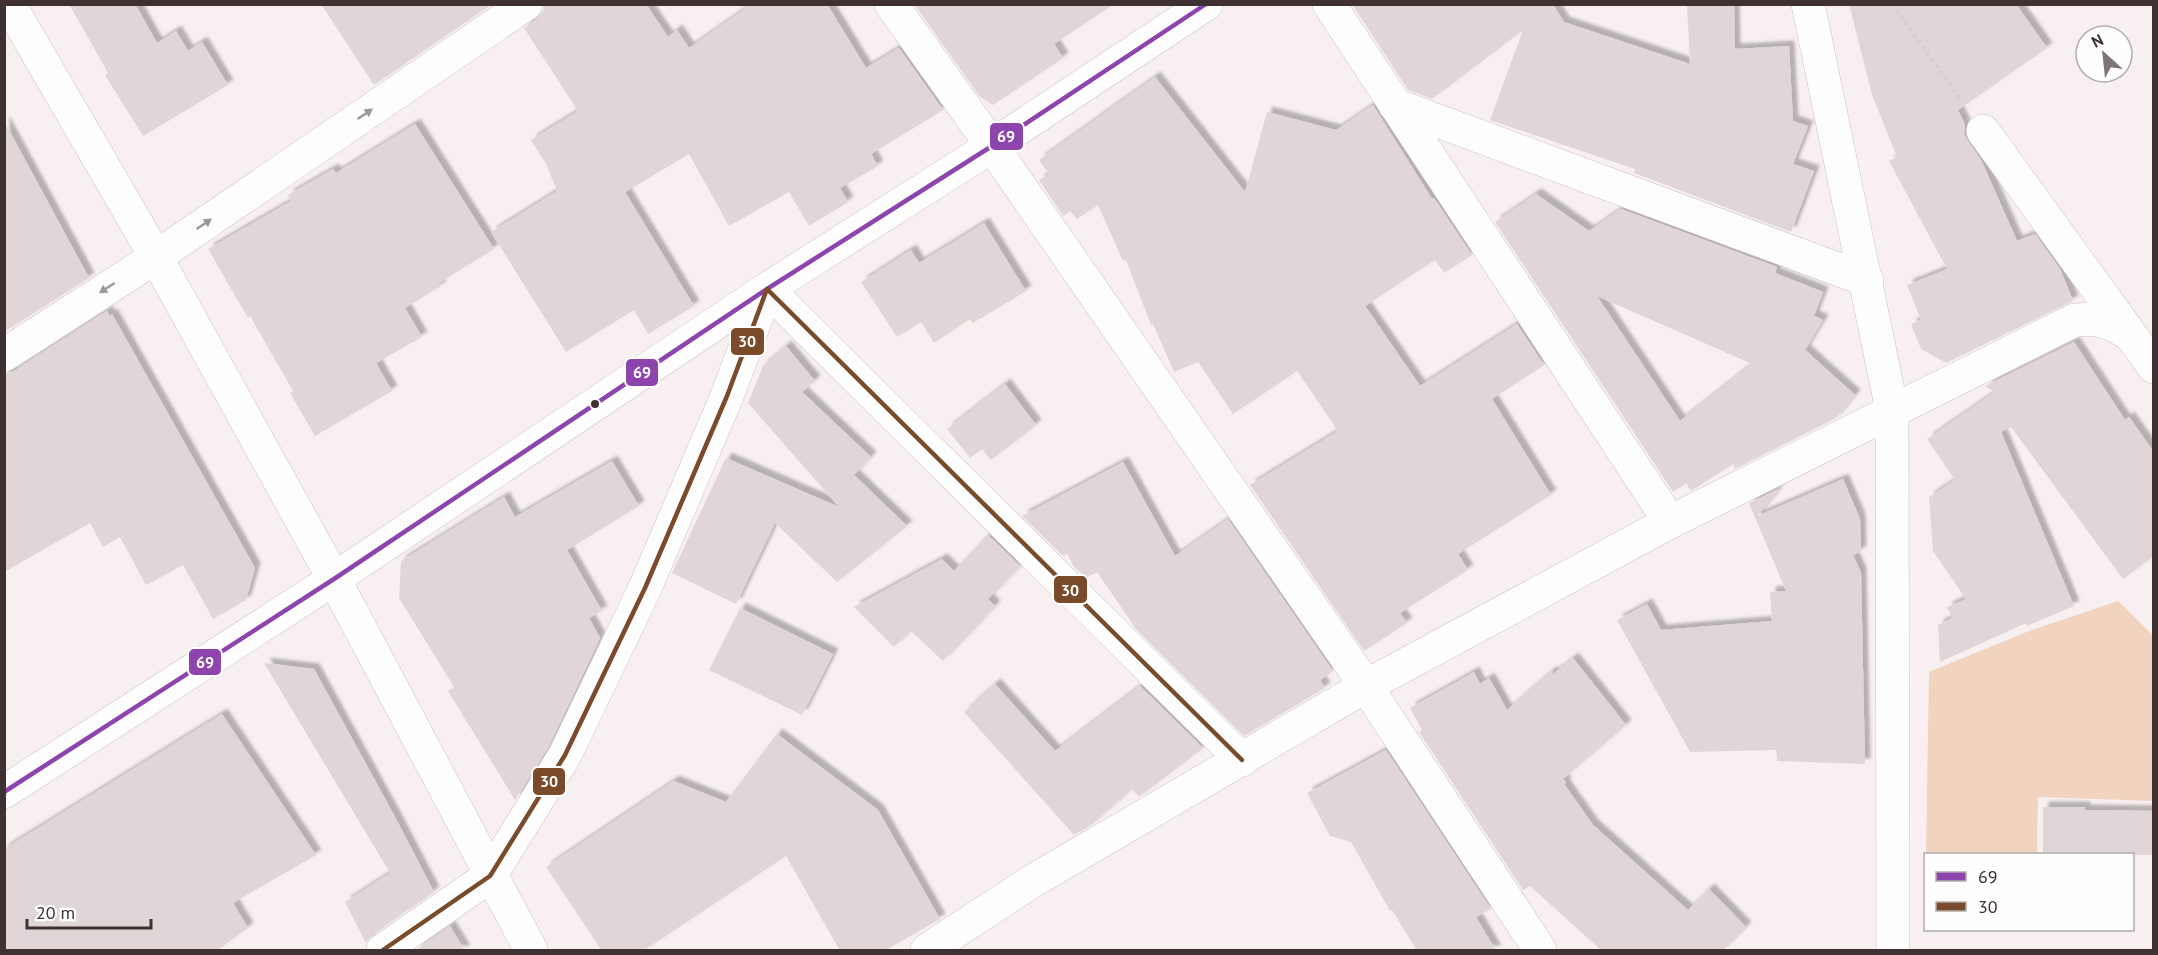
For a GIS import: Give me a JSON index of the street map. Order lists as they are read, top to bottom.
{
  "lines": ["transit line 69", "transit line 30"],
  "legend": ["69", "30"],
  "scale_bar": "20 m",
  "north": "top left"
}
